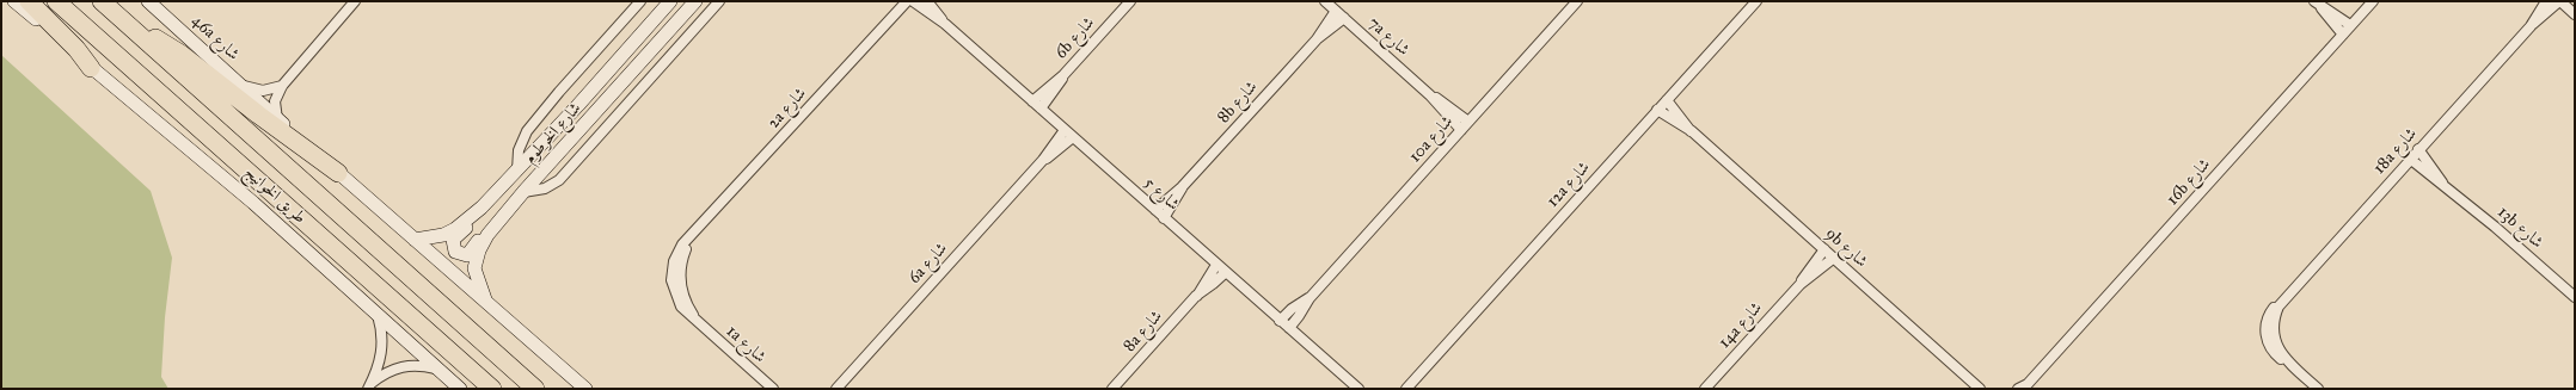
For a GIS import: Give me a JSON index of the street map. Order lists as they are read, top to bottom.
{
  "streets": {
    "highway": ["طريق الخوانيج"],
    "street": [
      "7a شارع",
      "46a شارع",
      "6b شارع",
      "8b شارع",
      "2a شارع",
      "شارع الخرطوم",
      "10a شارع",
      "18a شارع",
      "16b شارع",
      "12a شارع",
      "شارع 5",
      "13b شارع",
      "9b شارع",
      "6a شارع",
      "14a شارع",
      "8a شارع",
      "1a شارع"
    ]
  },
  "crossings": [
    ["7a شارع", "8b شارع"],
    ["7a شارع", "10a شارع"],
    ["46a شارع", "شارع الخرطوم"],
    ["6b شارع", "شارع 5"],
    ["8b شارع", "شارع 5"],
    ["2a شارع", "1a شارع"],
    ["10a شارع", "شارع 5"],
    ["18a شارع", "13b شارع"],
    ["12a شارع", "9b شارع"],
    ["شارع 5", "6a شارع"],
    ["شارع 5", "8a شارع"],
    ["9b شارع", "14a شارع"]
  ]
}
